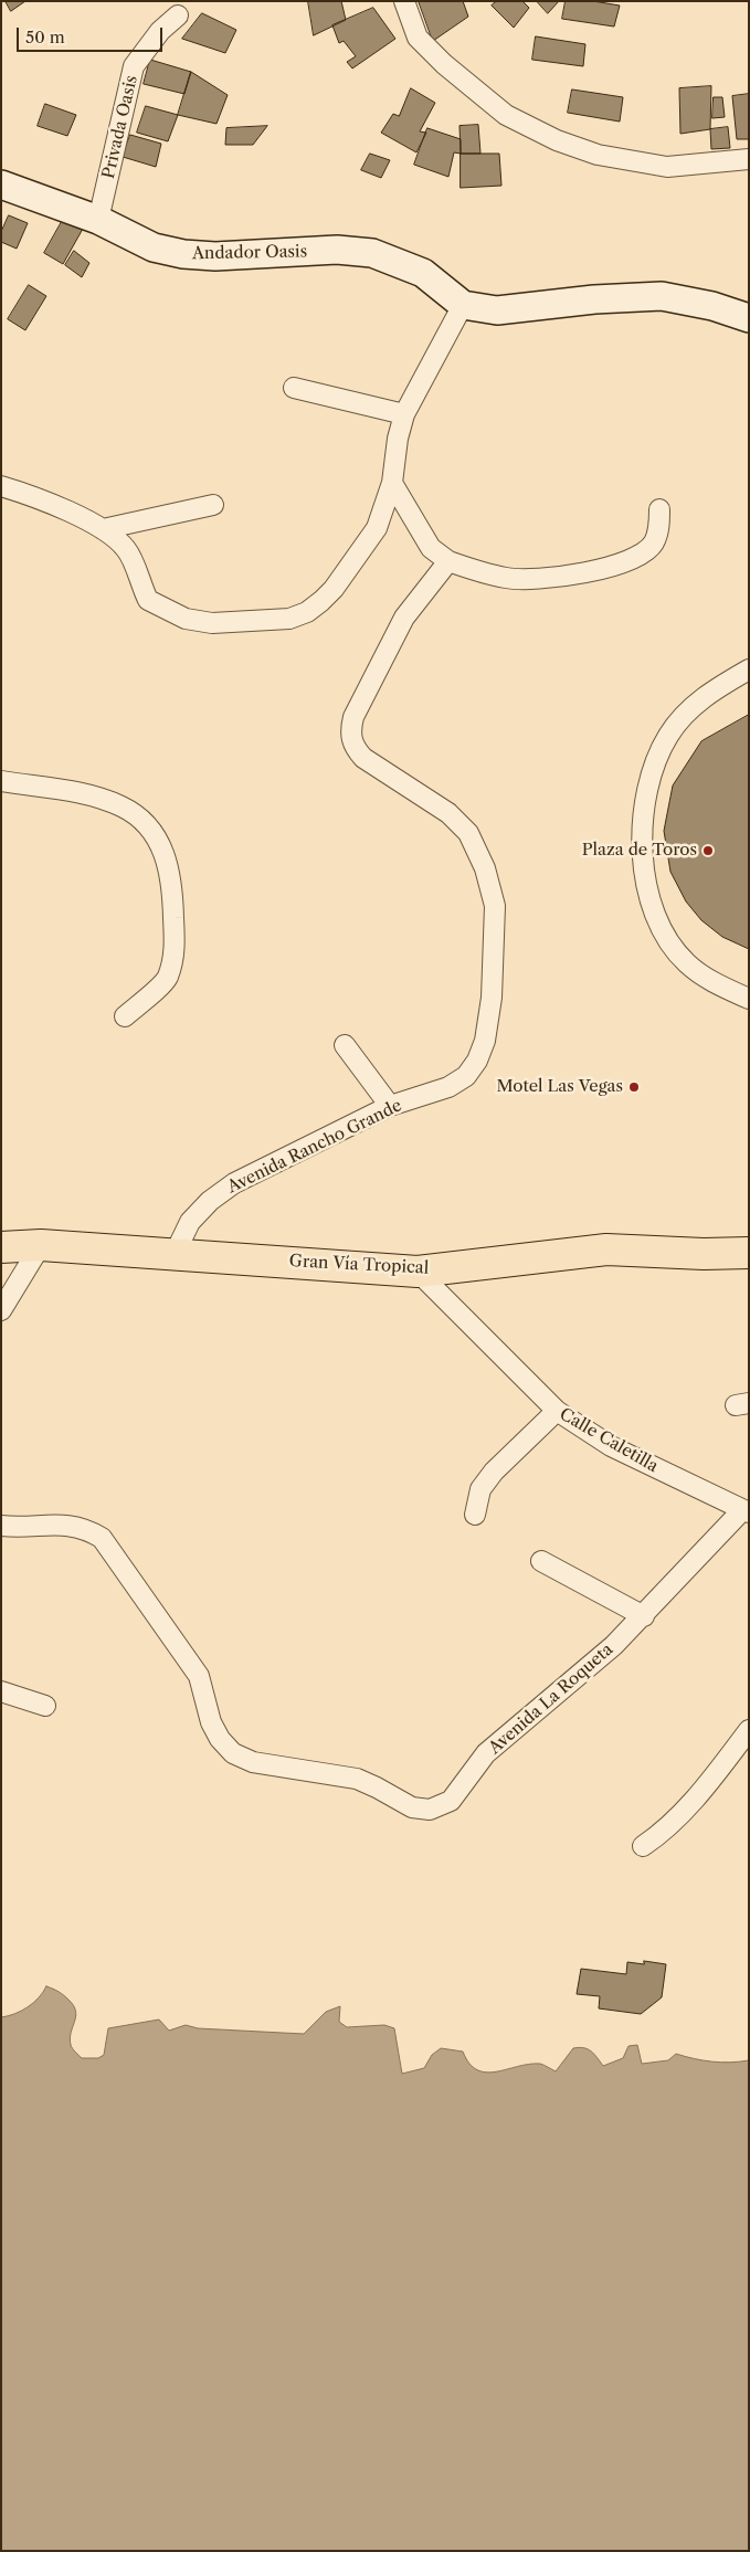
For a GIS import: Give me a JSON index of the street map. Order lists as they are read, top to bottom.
{
  "streets": {
    "main road": ["Gran Vía Tropical"],
    "street": [
      "Privada Oasis",
      "Andador Oasis",
      "Avenida Rancho Grande",
      "Calle Caletilla",
      "Avenida La Roqueta"
    ]
  },
  "crossings": [
    ["Privada Oasis", "Andador Oasis"],
    ["Avenida Rancho Grande", "Gran Vía Tropical"],
    ["Gran Vía Tropical", "Calle Caletilla"],
    ["Calle Caletilla", "Avenida La Roqueta"]
  ],
  "places": ["Plaza de Toros", "Motel Las Vegas"],
  "scale_bar": "50 m"
}
